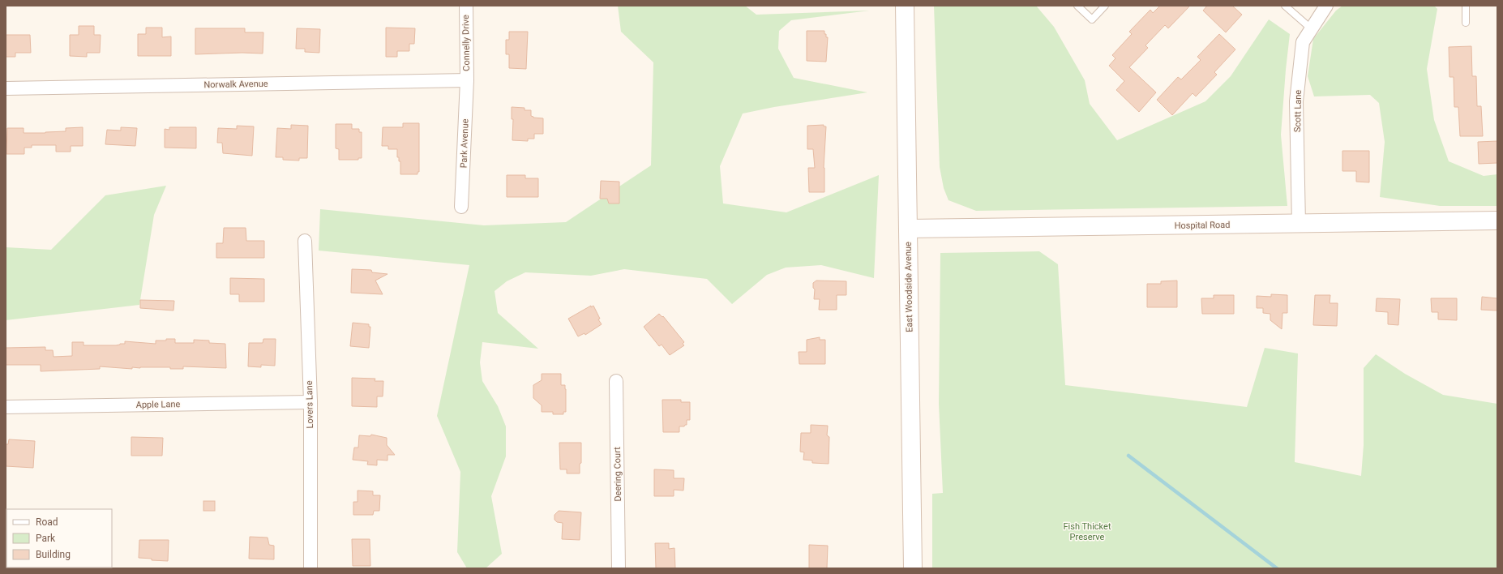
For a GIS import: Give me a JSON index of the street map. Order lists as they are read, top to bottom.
{
  "streets": {
    "street": [
      "Connelly Drive",
      "Norwalk Avenue",
      "Scott Lane",
      "Park Avenue",
      "Hospital Road",
      "East Woodside Avenue",
      "Apple Lane",
      "Lovers Lane",
      "Deering Court"
    ]
  },
  "crossings": [
    ["Connelly Drive", "Norwalk Avenue"],
    ["Connelly Drive", "Park Avenue"],
    ["Norwalk Avenue", "Park Avenue"],
    ["Scott Lane", "Hospital Road"],
    ["Hospital Road", "East Woodside Avenue"],
    ["Apple Lane", "Lovers Lane"]
  ],
  "parks": ["Fish Thicket Preserve"],
  "legend": ["Road", "Park", "Building"]
}
